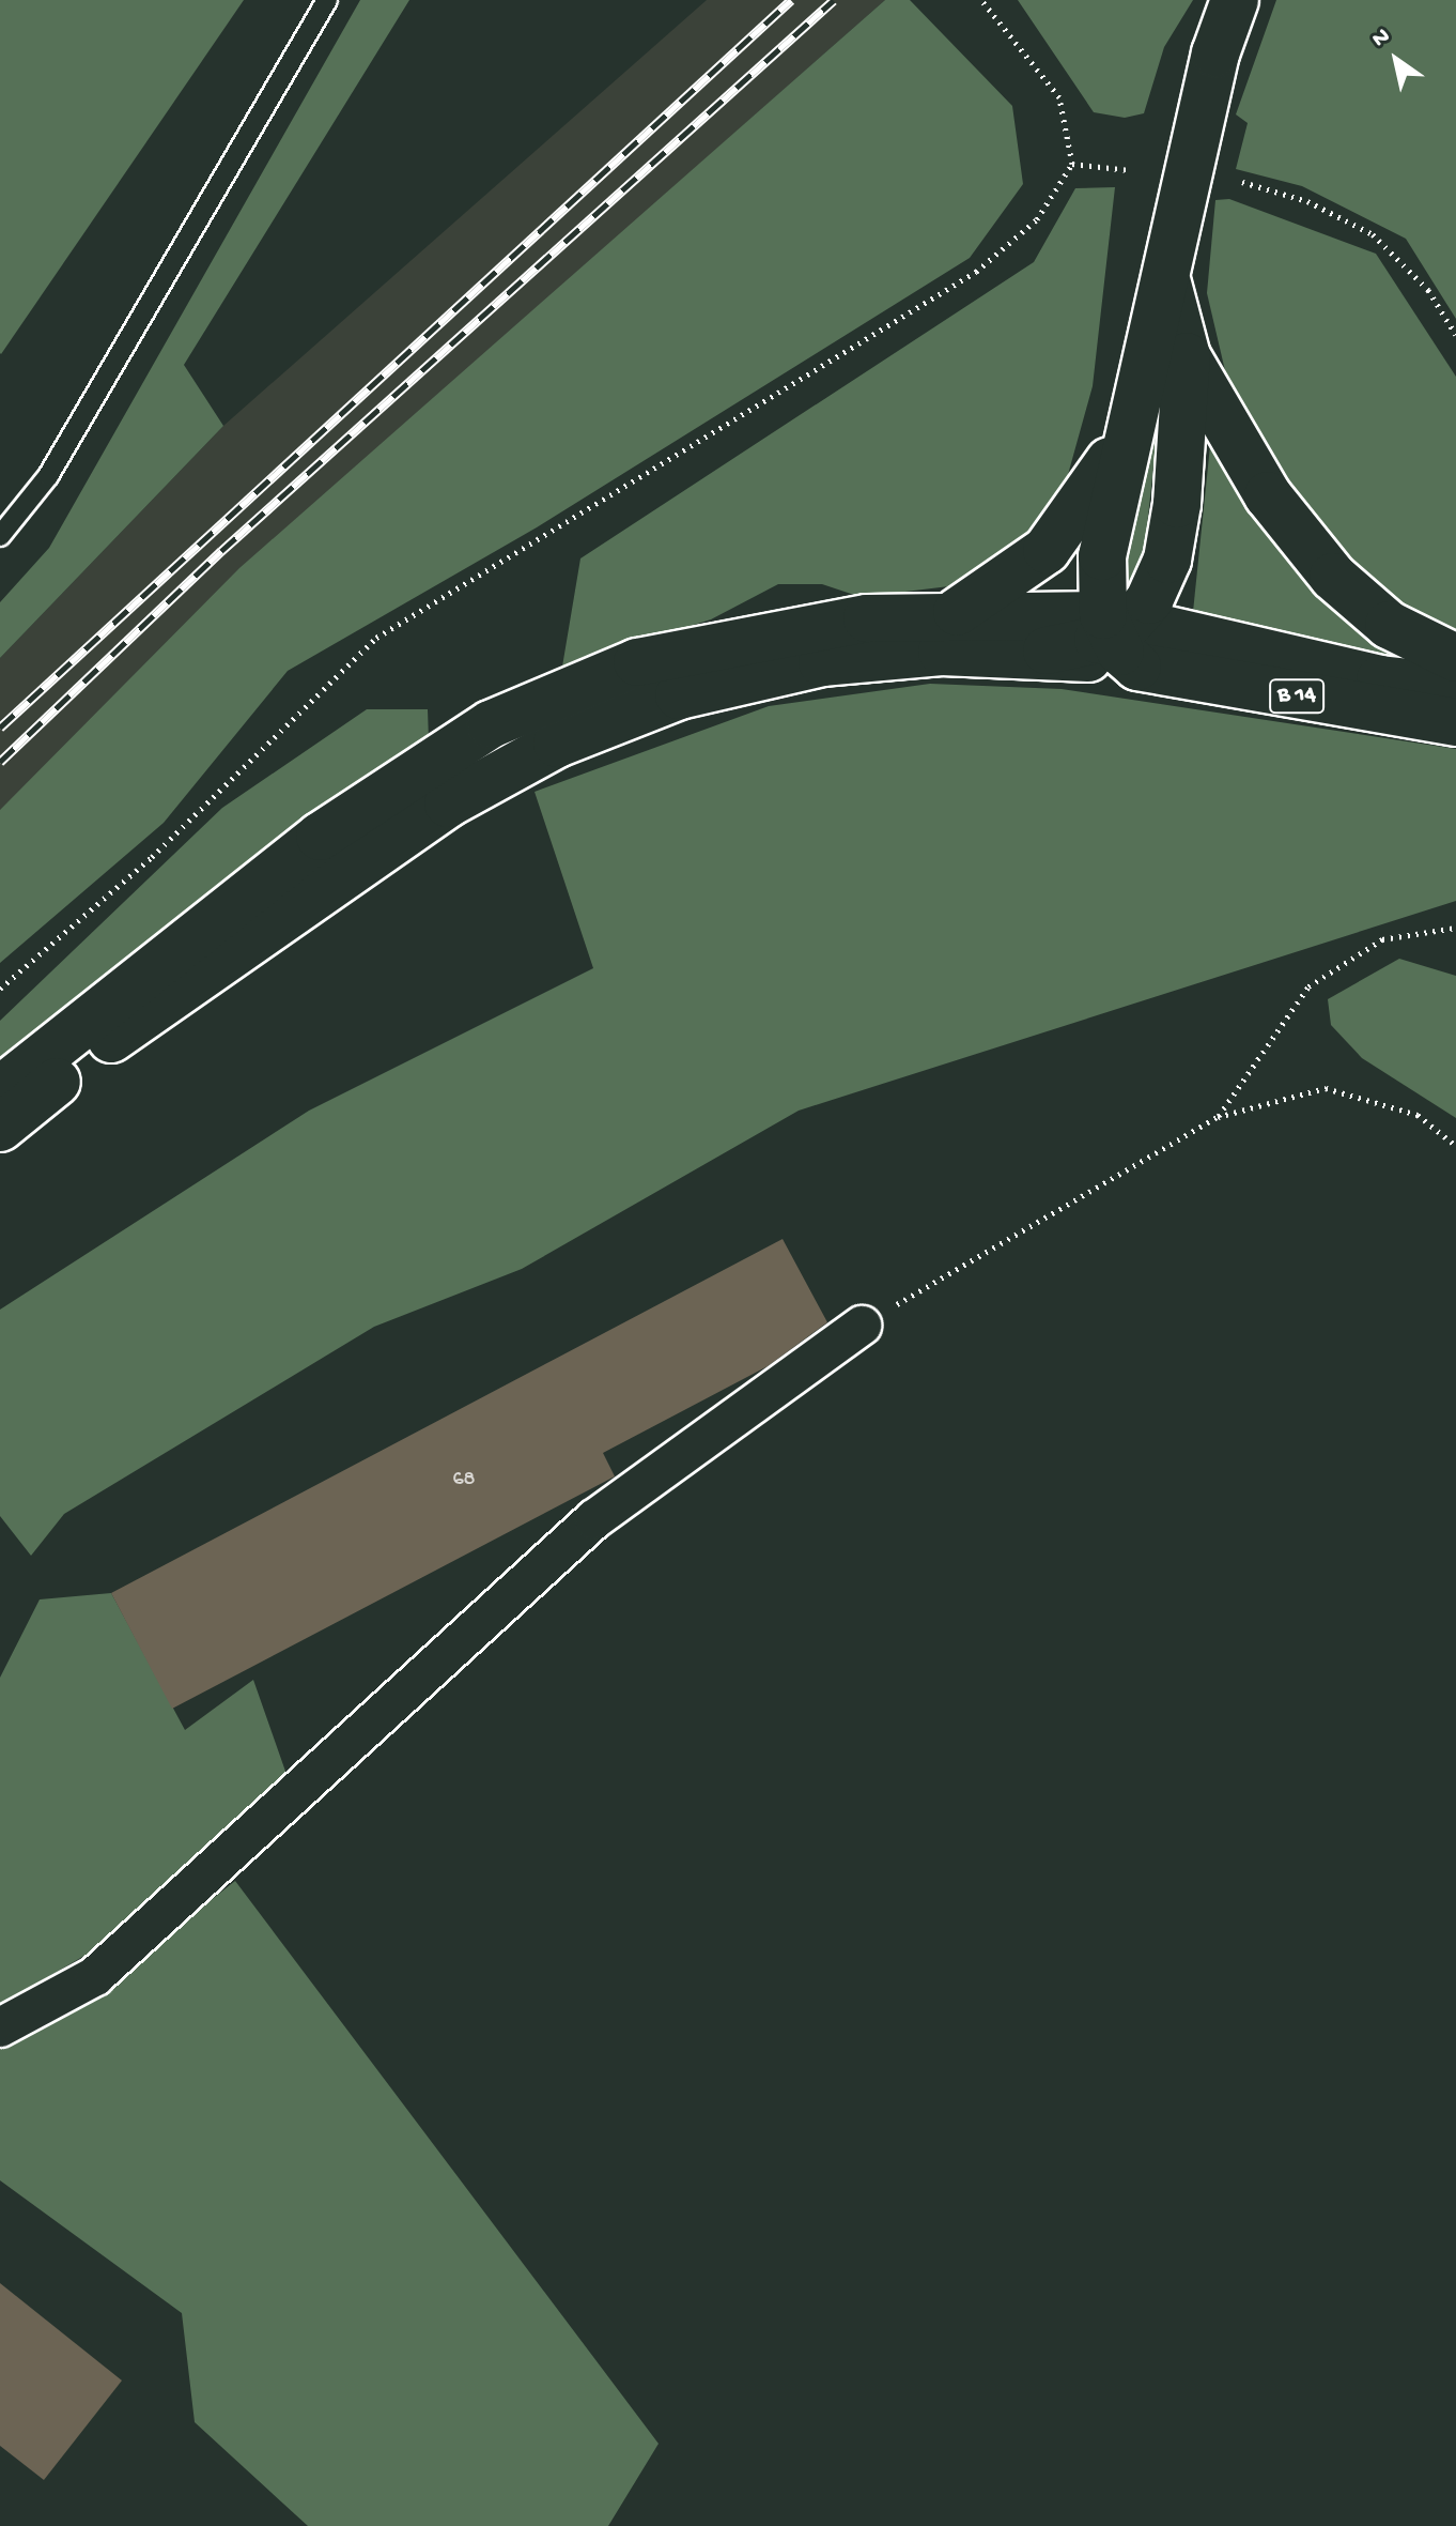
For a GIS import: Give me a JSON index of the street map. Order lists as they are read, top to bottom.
{
  "streets": {
    "main road": ["B 14"]
  },
  "house_numbers": ["68"],
  "north": "top left"
}
